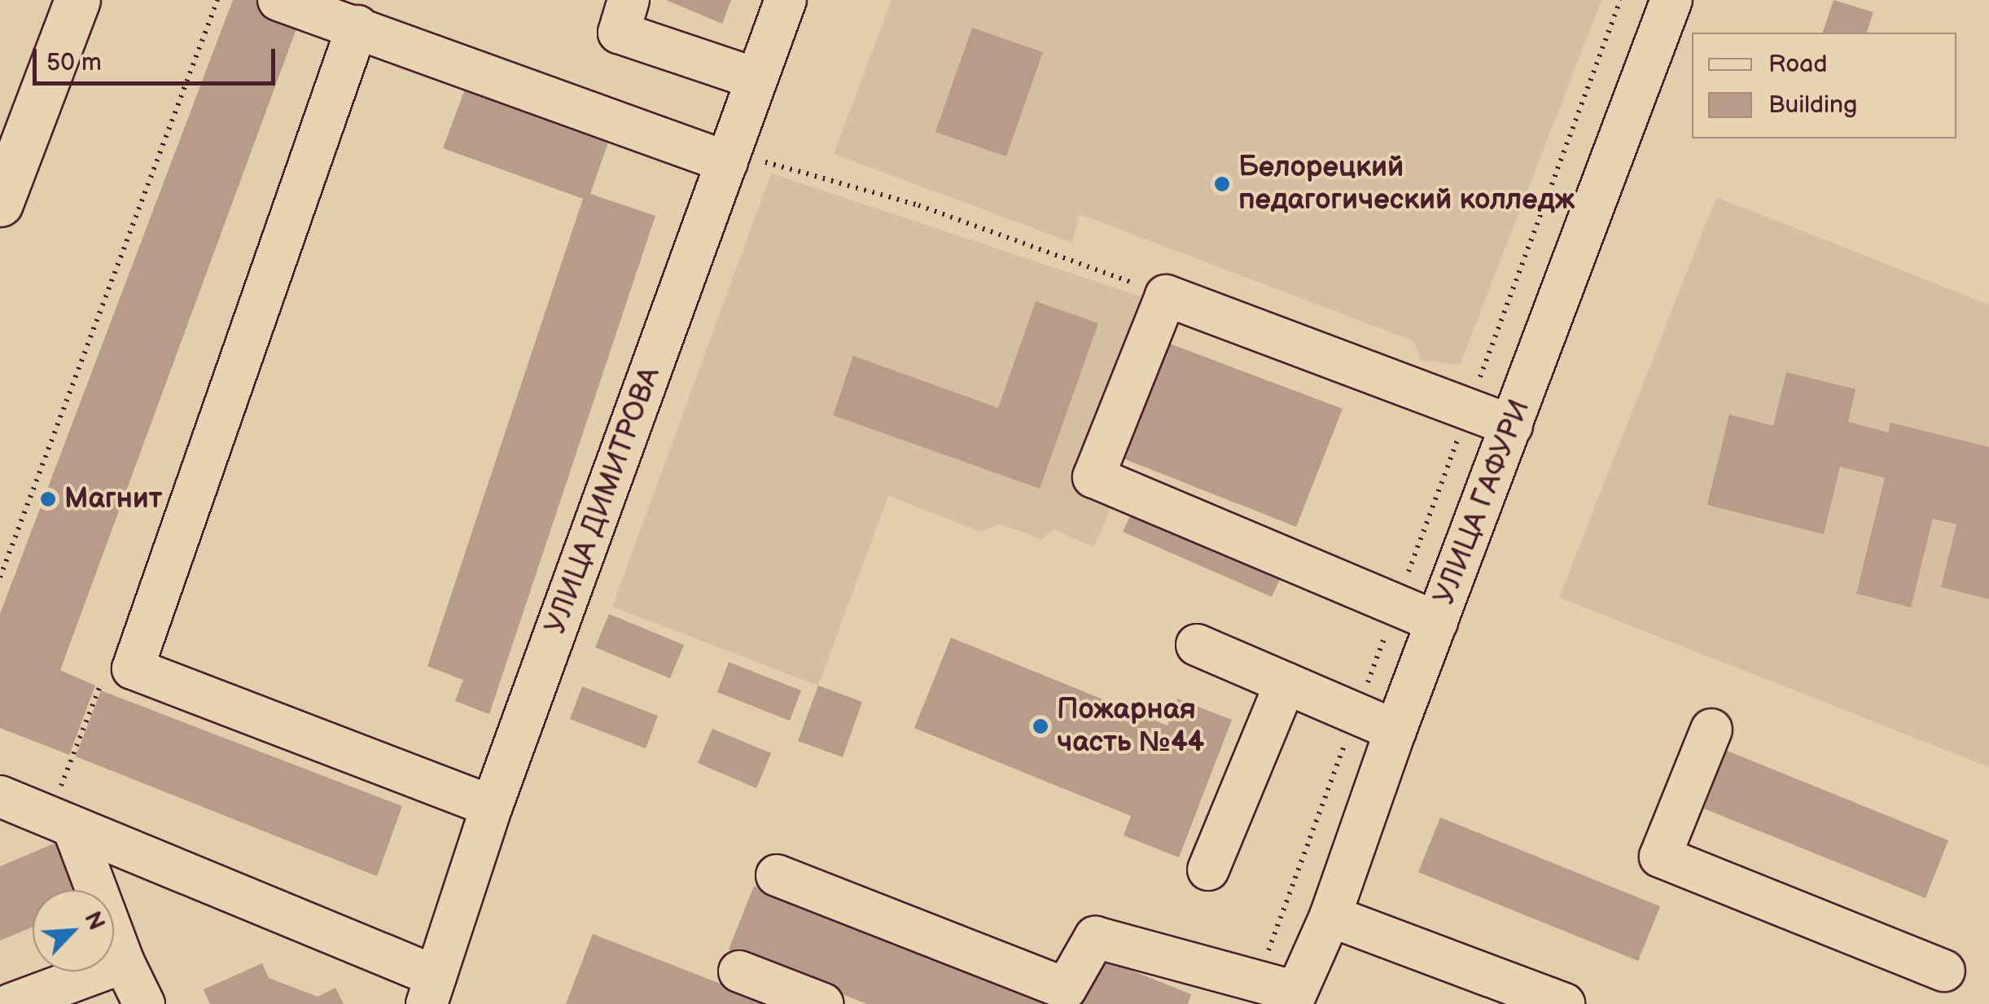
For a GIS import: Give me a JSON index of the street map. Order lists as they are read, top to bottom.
{
  "streets": {
    "street": ["УЛИЦА ДИМИТРОВА", "УЛИЦА ГАФУРИ"]
  },
  "places": ["Белорецкий педагогический колледж", "Магнит", "Пожарная часть №44"],
  "legend": ["Road", "Building"],
  "scale_bar": "50 m",
  "north": "top right"
}
